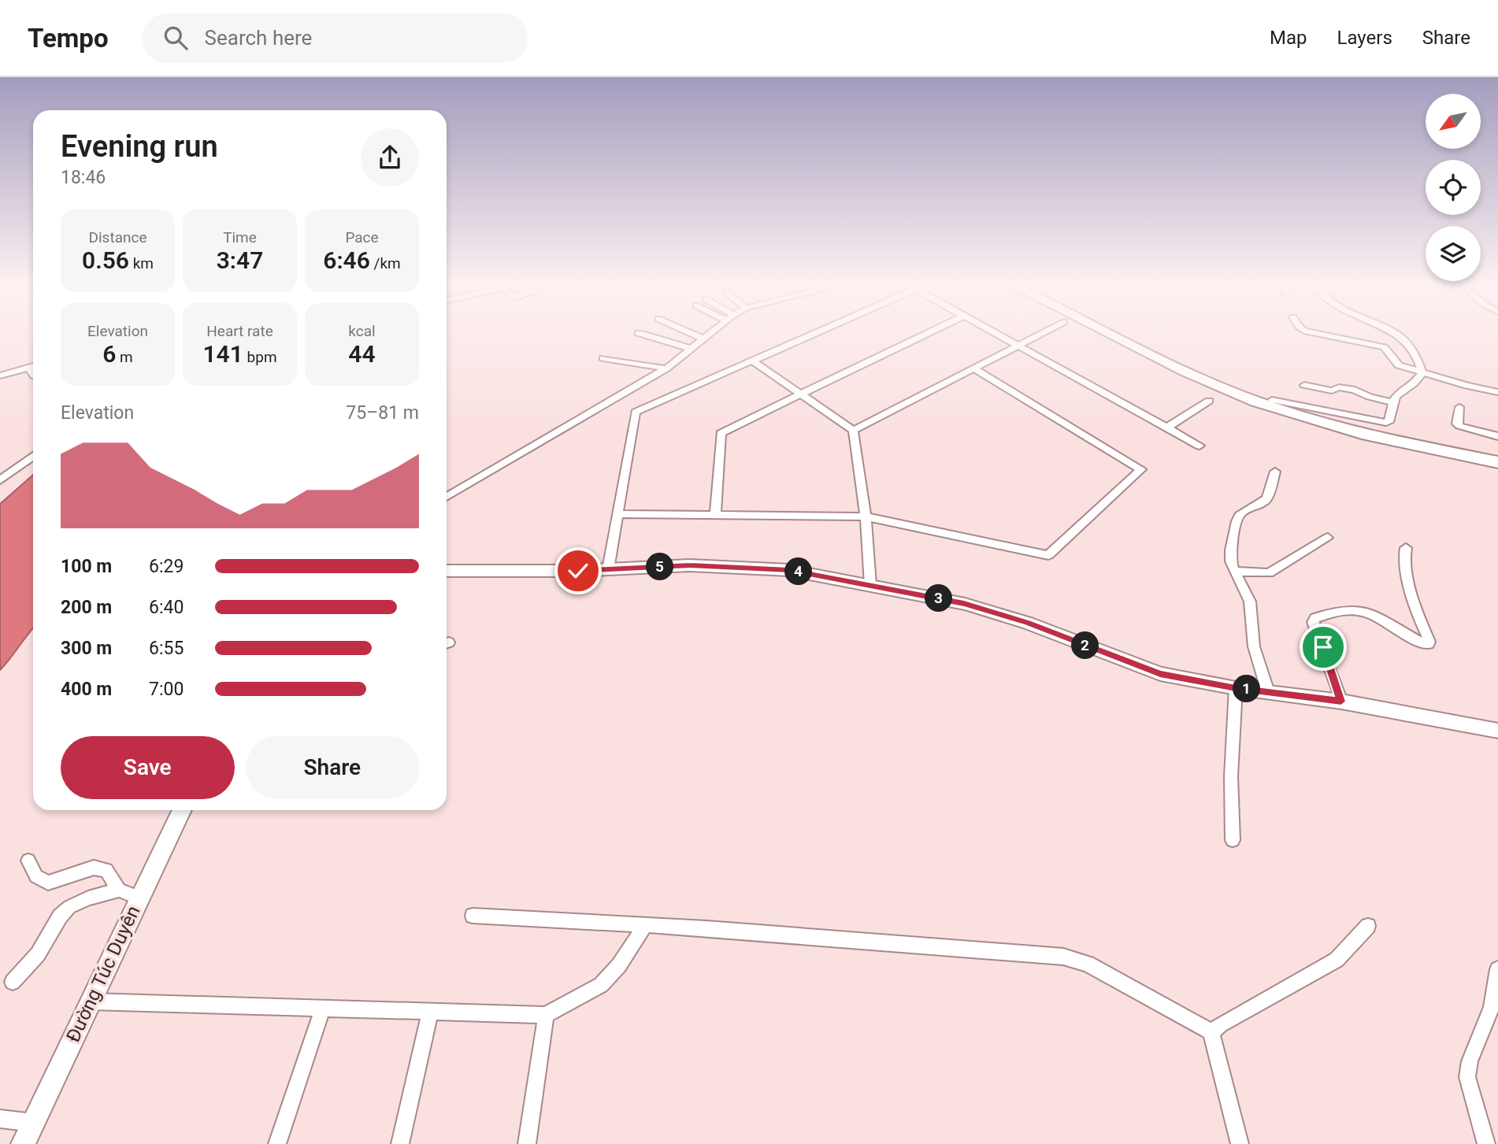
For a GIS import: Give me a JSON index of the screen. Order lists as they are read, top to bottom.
{
  "streets": {
    "street": ["Đường Túc Duyên"]
  },
  "north": "bottom left",
  "page": {
    "header": "Tempo",
    "search": "Search here",
    "nav": ["Map", "Layers", "Share"],
    "heading": ["Evening run", "18:46"],
    "stats": [
      ["Distance", "0.56 km"],
      ["Time", "3:47"],
      ["Pace", "6:46 /km"],
      ["Elevation", "6 m"],
      ["Heart rate", "141 bpm"],
      ["kcal", "44"]
    ],
    "chart": ["Elevation", "75–81 m"],
    "list": [
      {
        "name": "100 m",
        "note": "6:29"
      },
      {
        "name": "200 m",
        "note": "6:40"
      },
      {
        "name": "300 m",
        "note": "6:55"
      },
      {
        "name": "400 m",
        "note": "7:00"
      }
    ],
    "pins": [
      "5",
      "4",
      "3",
      "2",
      "1"
    ],
    "buttons": ["Save", "Share"]
  }
}
